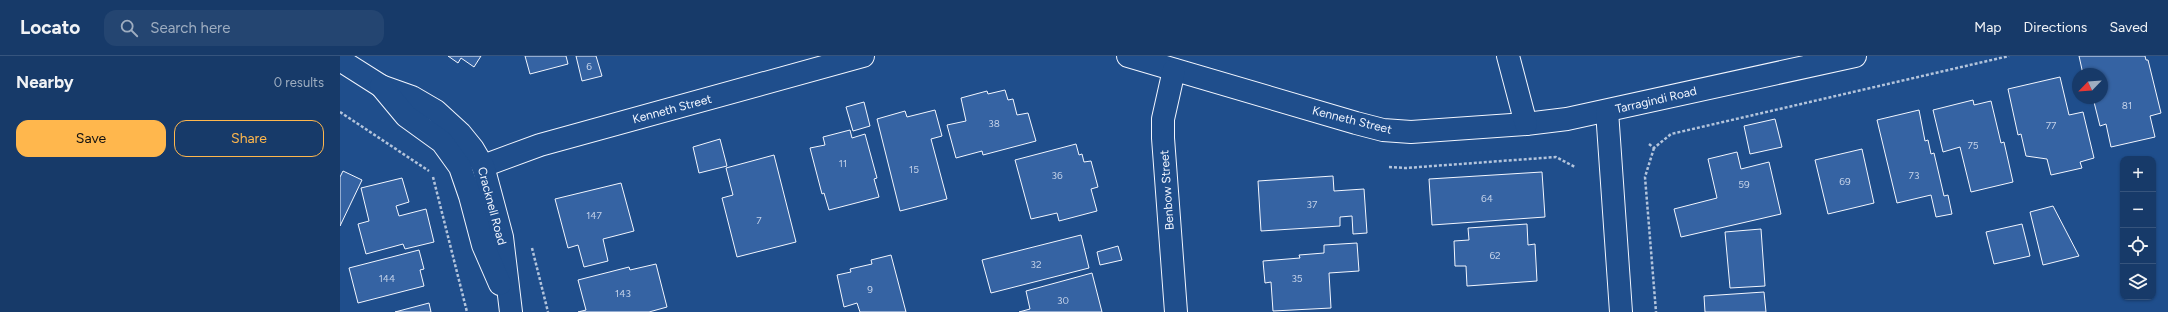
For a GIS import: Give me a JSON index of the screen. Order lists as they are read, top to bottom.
{
  "streets": {
    "street": [
      "Tarragindi Road",
      "Kenneth Street",
      "Benbow Street",
      "Cracknell Road"
    ]
  },
  "crossings": [
    ["Tarragindi Road", "Kenneth Street"],
    ["Kenneth Street", "Benbow Street"],
    ["Kenneth Street", "Cracknell Road"]
  ],
  "house_numbers": [
    "6",
    "81",
    "38",
    "77",
    "75",
    "11",
    "15",
    "36",
    "73",
    "69",
    "59",
    "64",
    "37",
    "147",
    "7",
    "62",
    "32",
    "144",
    "35",
    "9",
    "143",
    "30"
  ],
  "north": "bottom left",
  "page": {
    "header": "Locato",
    "search": "Search here",
    "nav": ["Map", "Directions", "Saved"],
    "heading": ["Nearby", "0 results"],
    "buttons": ["Save", "Share"],
    "map_buttons": ["+", "−"]
  }
}
